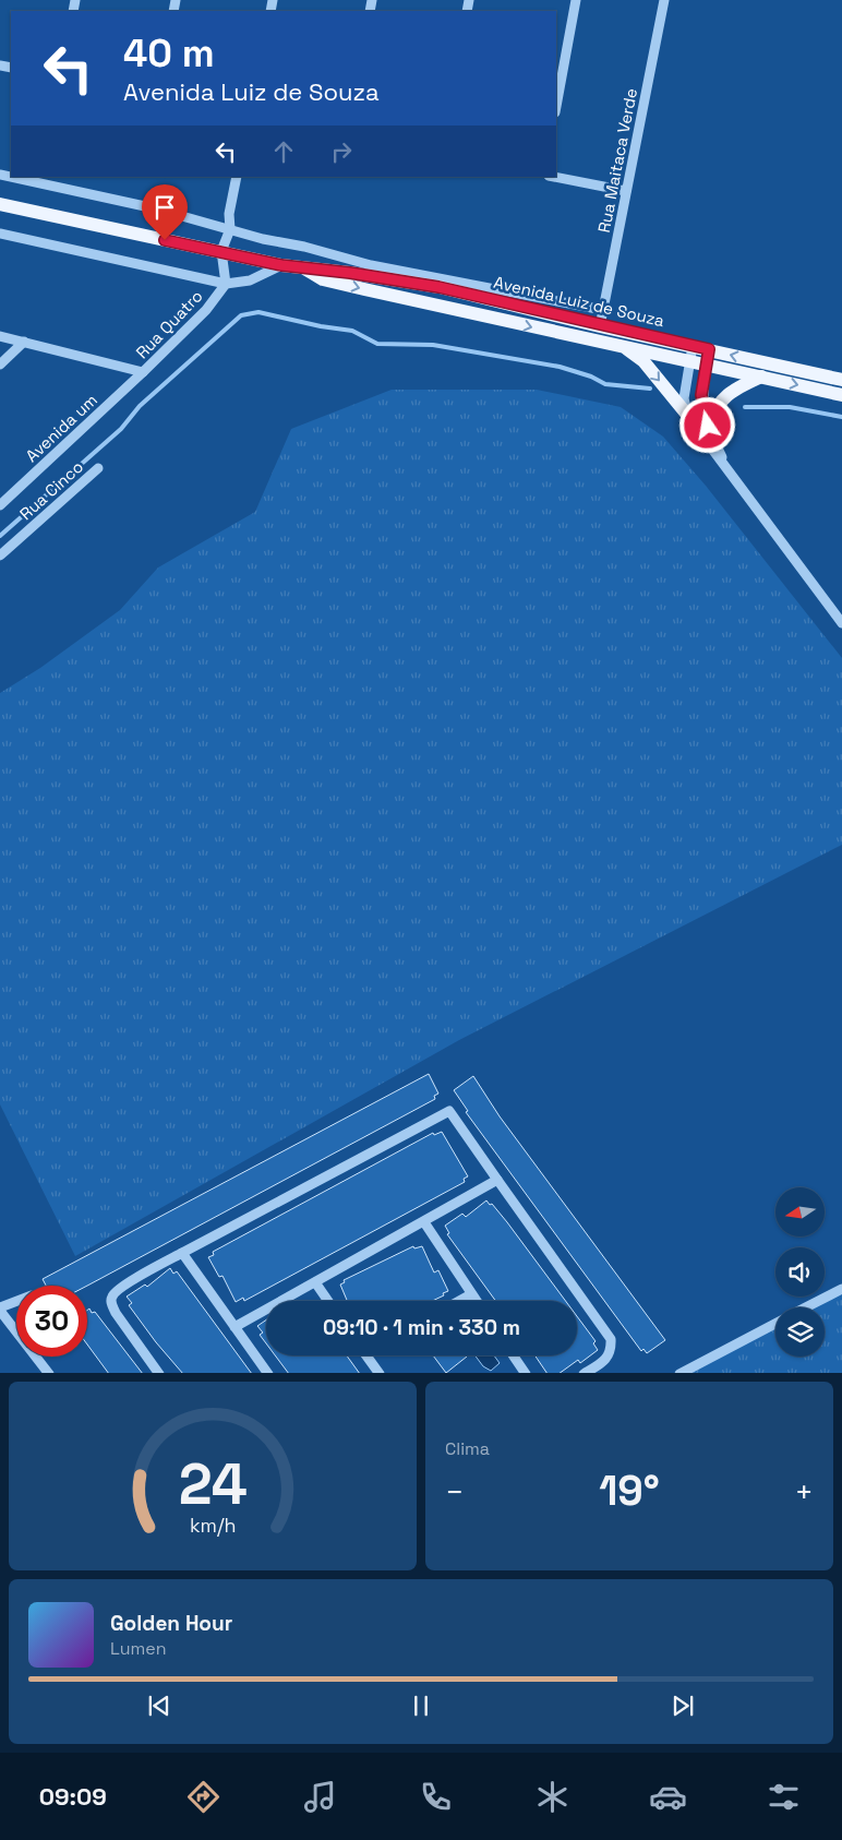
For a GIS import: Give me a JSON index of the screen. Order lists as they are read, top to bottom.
{
  "streets": {
    "main road": ["Avenida Luiz de Souza"],
    "street": [
      "Rua Maitaca Verde",
      "Rua Quatro",
      "Avenida um",
      "Rua Cinco"
    ]
  },
  "crossings": [
    ["Rua Maitaca Verde", "Avenida Luiz de Souza"],
    ["Avenida Luiz de Souza", "Rua Quatro"],
    ["Rua Quatro", "Avenida um"]
  ],
  "north": "left",
  "page": {
    "turn": ["40 m", "Avenida Luiz de Souza"],
    "limit": "30",
    "trip": "09:10 · 1 min · 330 m",
    "tile": "Clima",
    "heat": ["−", "19°", "+"],
    "song": ["Golden Hour", "Lumen"],
    "tabs": "09:09",
    "gauge": ["24", "km/h"]
  }
}
